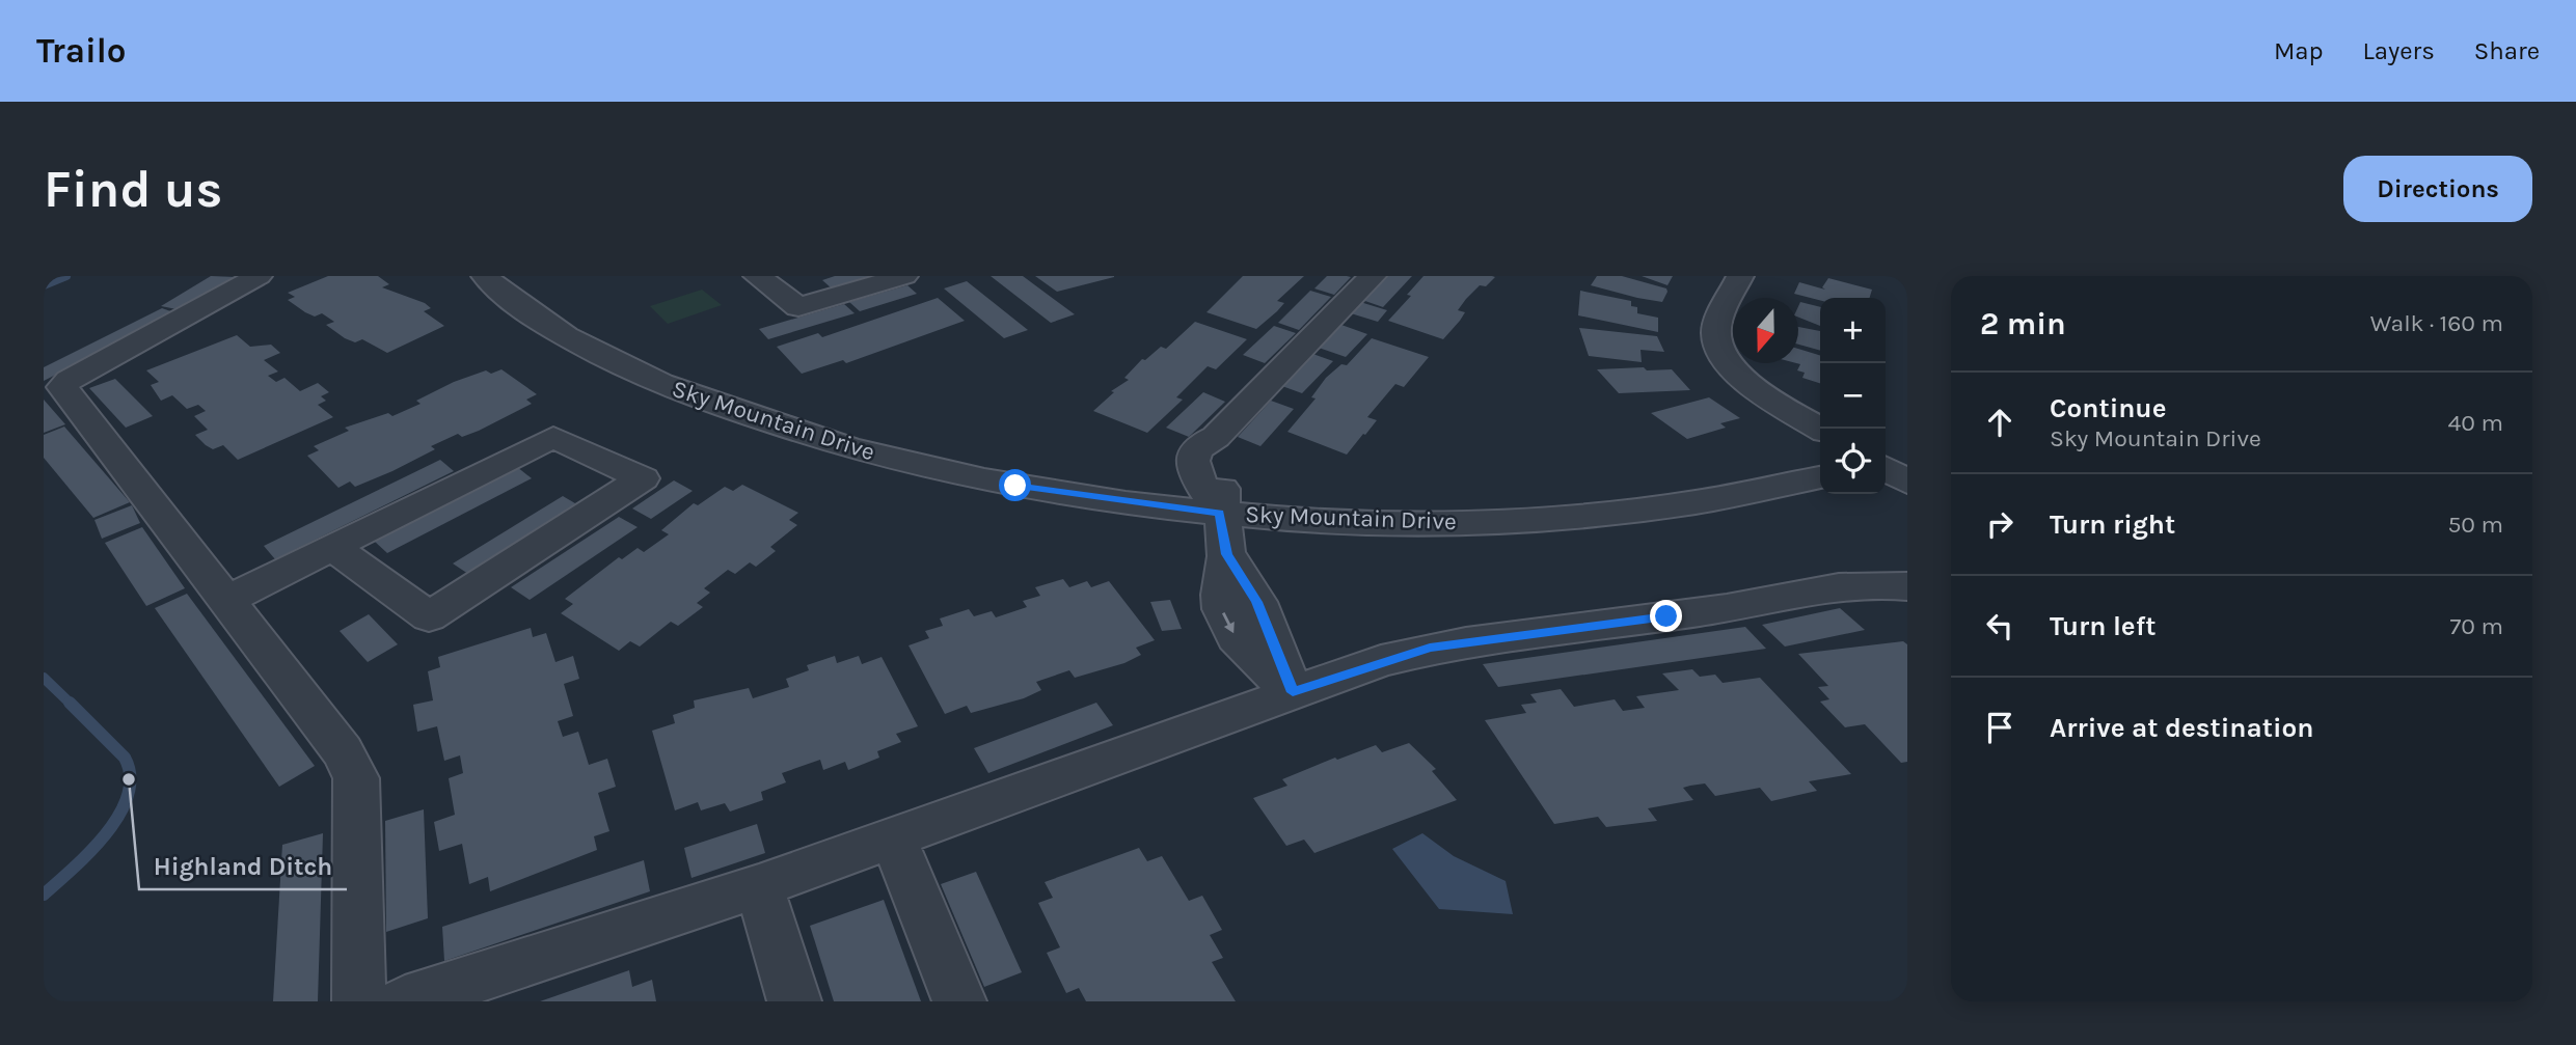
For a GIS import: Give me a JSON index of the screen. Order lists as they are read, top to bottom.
{
  "streets": {
    "street": ["Sky Mountain Drive"]
  },
  "places": ["Highland Ditch"],
  "north": "bottom",
  "page": {
    "header": "Trailo",
    "nav": ["Map", "Layers", "Share"],
    "buttons": "Directions",
    "title": "Find us",
    "heading": ["2 min", "Walk · 160 m"],
    "map_buttons": ["+", "−"],
    "list": [
      ["Continue", "Sky Mountain Drive", "40 m"],
      ["Turn right", "50 m"],
      ["Turn left", "70 m"],
      "Arrive at destination"
    ]
  }
}
